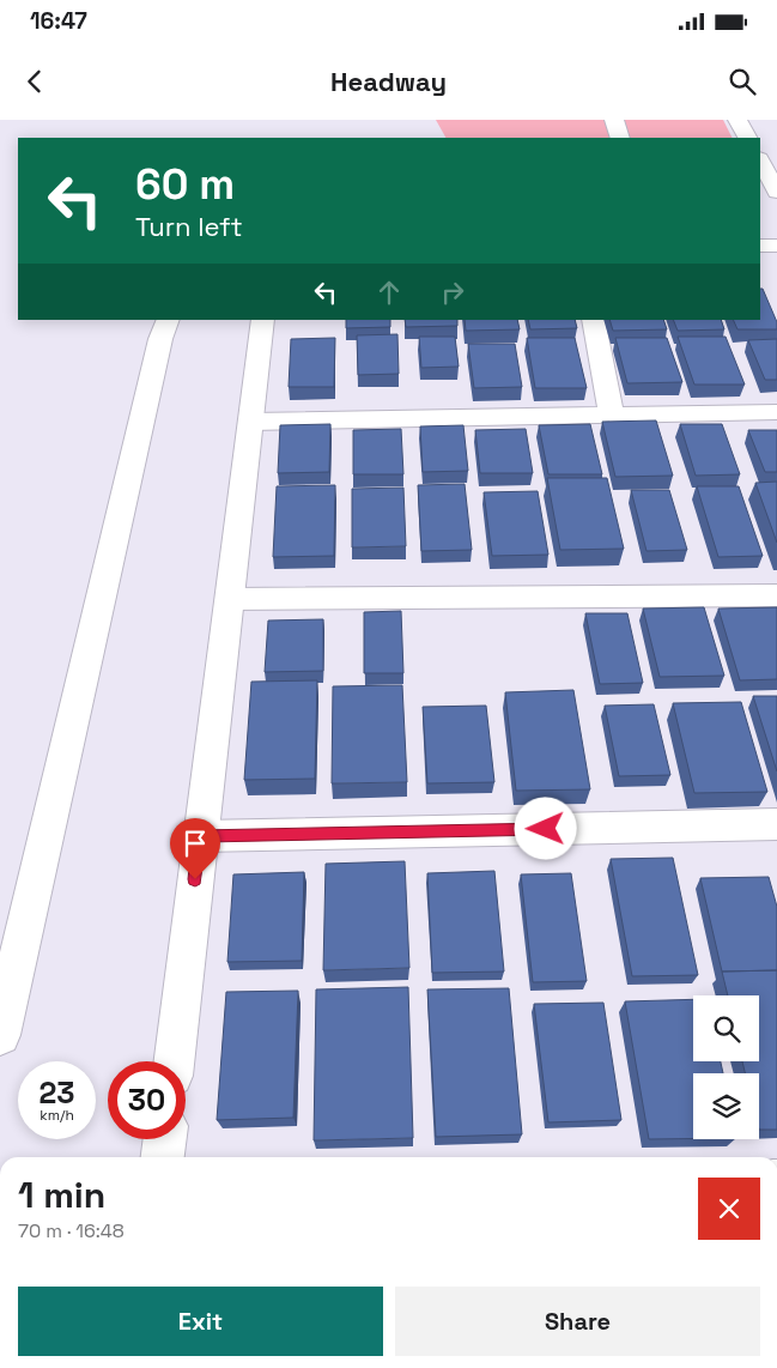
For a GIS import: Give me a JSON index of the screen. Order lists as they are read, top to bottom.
{
  "page": {
    "status": "16:47",
    "header": "Headway",
    "turn": ["60 m", "Turn left"],
    "speed": "23 km/h",
    "limit": "30",
    "heading": ["1 min", "70 m · 16:48"],
    "buttons": ["Exit", "Share"]
  }
}
